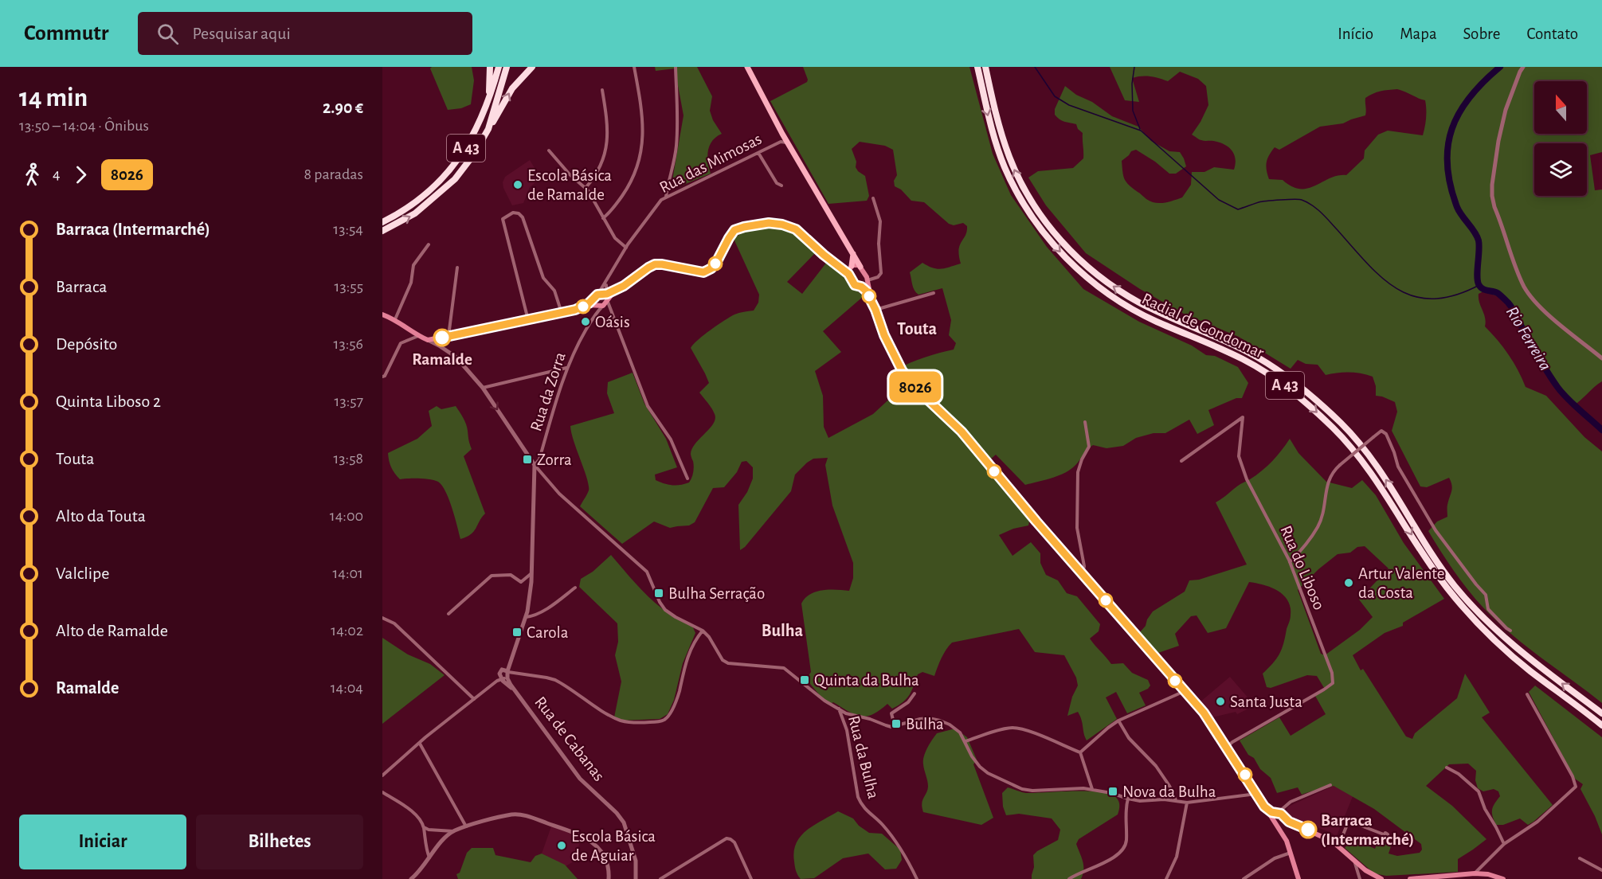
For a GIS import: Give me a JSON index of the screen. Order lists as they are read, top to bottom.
{
  "streets": {
    "highway": ["A 43", "Radial de Gondomar"],
    "street": [
      "Rua das Mimosas",
      "Rua da Zorra",
      "Rua do Liboso",
      "Rua de Cabanas",
      "Rua da Bulha"
    ]
  },
  "crossings": [
    ["Rua das Mimosas", "Rua da Zorra"]
  ],
  "districts": ["Touta", "Bulha"],
  "water": ["Rio Ferreira"],
  "places": {
    "other": [
      "Escola Básica de Ramalde",
      "Oásis",
      "Ramalde",
      "Artur Valente da Costa",
      "Santa Justa",
      "Barraca (Intermarché)",
      "Escola Básica de Aguiar"
    ],
    "transit": [
      "Zorra",
      "Bulha Serração",
      "Carola",
      "Quinta da Bulha",
      "Bulha",
      "Nova da Bulha"
    ]
  },
  "lines": ["bus line 8026"],
  "north": "top",
  "page": {
    "header": "Commutr",
    "search": "Pesquisar aqui",
    "nav": [
      "Início",
      "Mapa",
      "Sobre",
      "Contato"
    ],
    "heading": ["14 min", "13:50 – 14:04 · Ônibus", "2.90 €"],
    "on_map": "8026",
    "legs": ["4", "8026", "8 paradas"],
    "list": [
      {
        "name": "Barraca (Intermarché)",
        "value": "13:54"
      },
      {
        "name": "Barraca",
        "value": "13:55"
      },
      {
        "name": "Depósito",
        "value": "13:56"
      },
      {
        "name": "Quinta Liboso 2",
        "value": "13:57"
      },
      {
        "name": "Touta",
        "value": "13:58"
      },
      {
        "name": "Alto da Touta",
        "value": "14:00"
      },
      {
        "name": "Valclipe",
        "value": "14:01"
      },
      {
        "name": "Alto de Ramalde",
        "value": "14:02"
      },
      {
        "name": "Ramalde",
        "value": "14:04"
      }
    ],
    "buttons": ["Iniciar", "Bilhetes"]
  }
}
